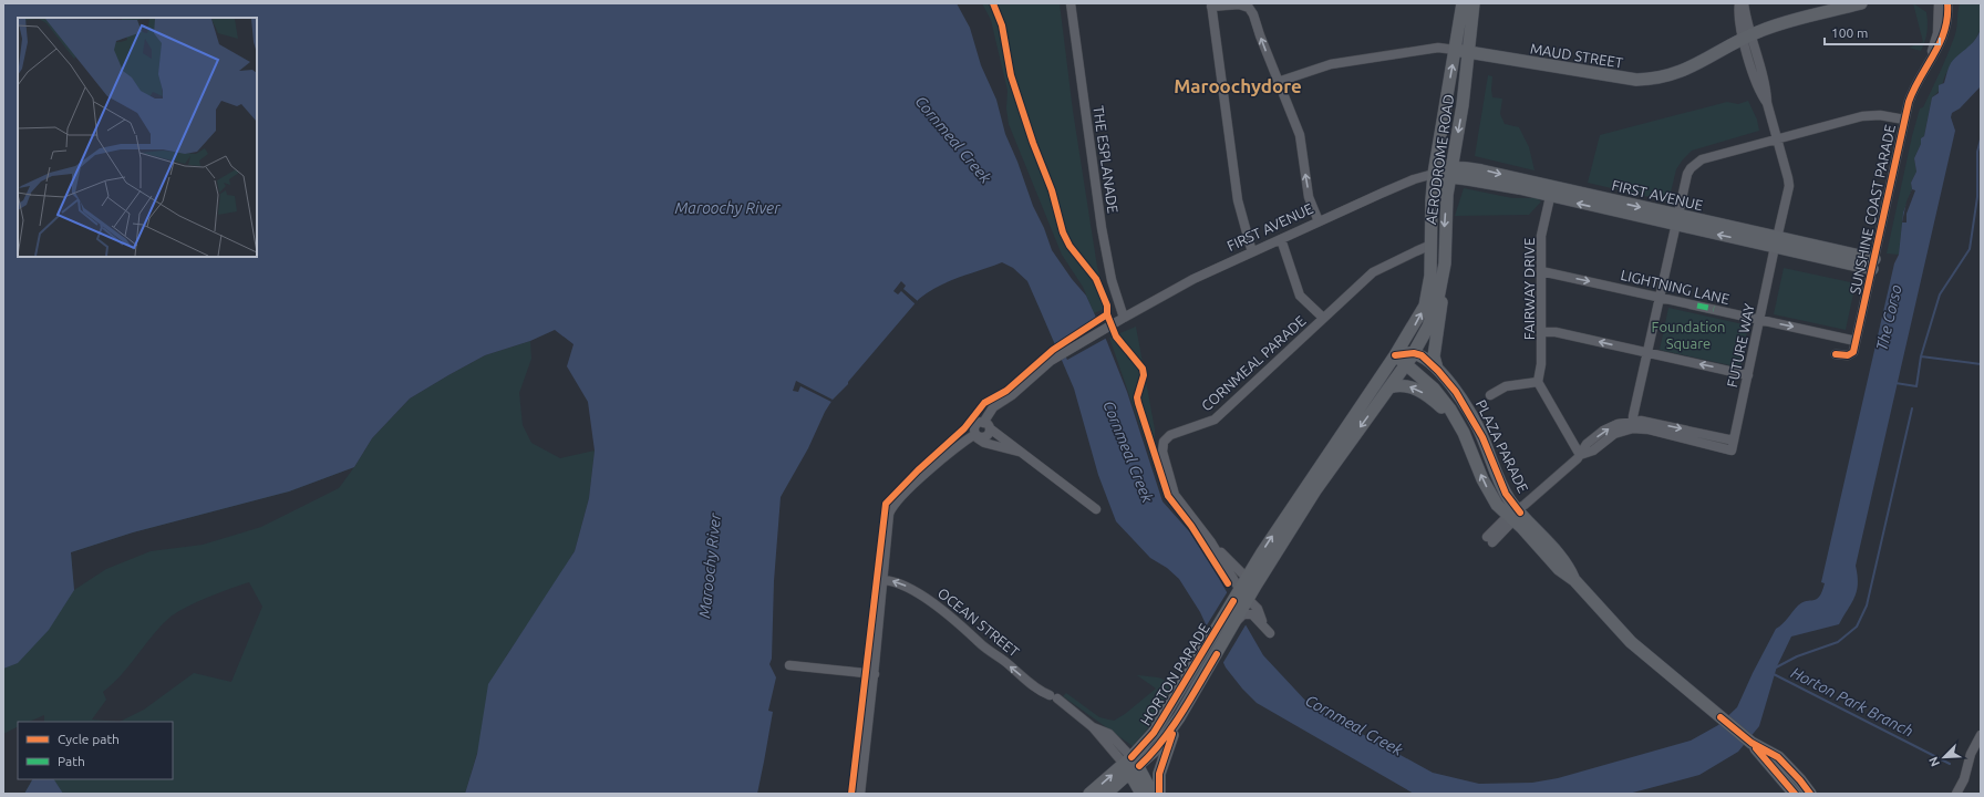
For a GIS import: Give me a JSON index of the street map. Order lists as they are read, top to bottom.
{
  "streets": {
    "main road": [
      "MAUD STREET",
      "AERODROME ROAD",
      "FIRST AVENUE",
      "PLAZA PARADE",
      "HORTON PARADE"
    ],
    "street": [
      "THE ESPLANADE",
      "SUNSHINE COAST PARADE",
      "LIGHTNING LANE",
      "FAIRWAY DRIVE",
      "FUTURE WAY",
      "CORNMEAL PARADE",
      "OCEAN STREET"
    ]
  },
  "crossings": [
    ["MAUD STREET", "AERODROME ROAD"],
    ["MAUD STREET", "FUTURE WAY"],
    ["THE ESPLANADE", "FIRST AVENUE"],
    ["AERODROME ROAD", "FIRST AVENUE"],
    ["AERODROME ROAD", "CORNMEAL PARADE"],
    ["AERODROME ROAD", "PLAZA PARADE"],
    ["AERODROME ROAD", "HORTON PARADE"],
    ["FIRST AVENUE", "SUNSHINE COAST PARADE"],
    ["FIRST AVENUE", "FAIRWAY DRIVE"],
    ["FIRST AVENUE", "FUTURE WAY"],
    ["SUNSHINE COAST PARADE", "LIGHTNING LANE"],
    ["LIGHTNING LANE", "FAIRWAY DRIVE"],
    ["LIGHTNING LANE", "FUTURE WAY"],
    ["CORNMEAL PARADE", "HORTON PARADE"],
    ["PLAZA PARADE", "HORTON PARADE"],
    ["OCEAN STREET", "HORTON PARADE"]
  ],
  "one_way": ["OCEAN STREET"],
  "districts": ["Maroochydore"],
  "water": [
    "Cornmeal Creek",
    "Maroochy River",
    "The Corso",
    "Horton Park Branch"
  ],
  "parks": ["Foundation Square"],
  "legend": ["Cycle path", "Path"],
  "scale_bar": "100 m",
  "north": "bottom left"
}
